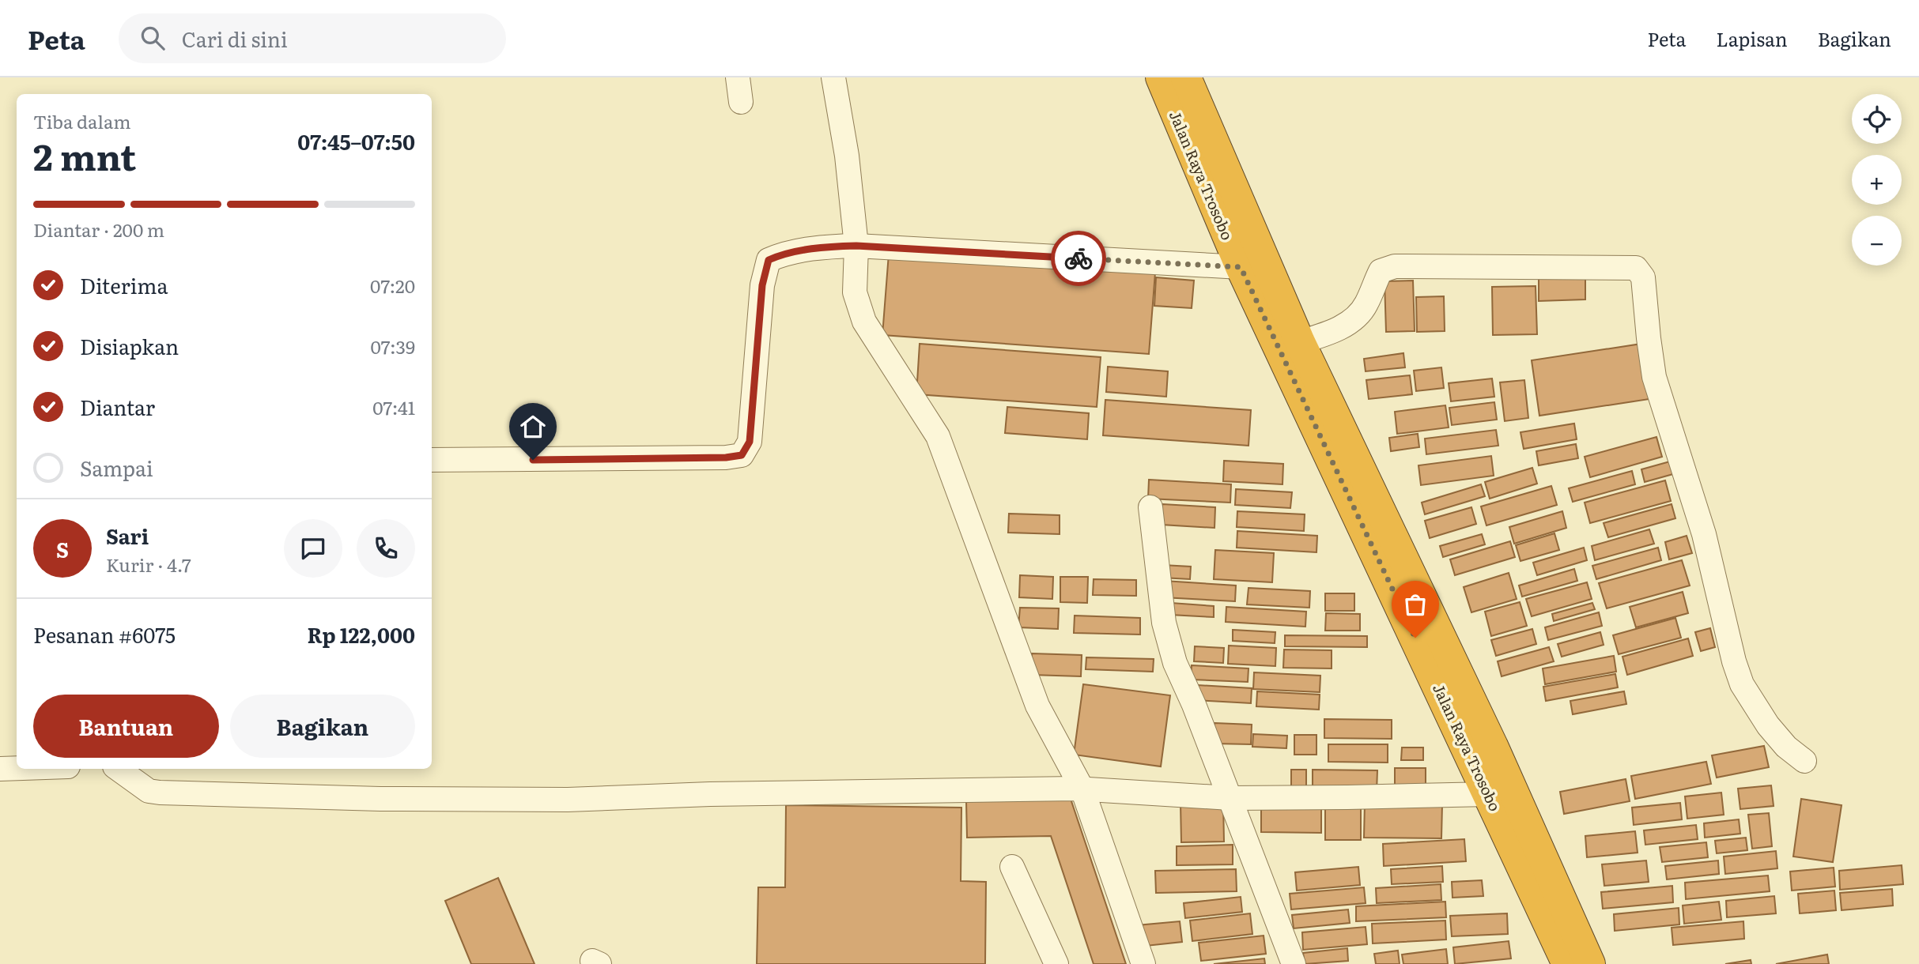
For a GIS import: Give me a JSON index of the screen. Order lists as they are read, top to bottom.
{
  "streets": {
    "highway": ["Jalan Raya Trosobo"]
  },
  "page": {
    "header": "Peta",
    "search": "Cari di sini",
    "nav": ["Peta", "Lapisan", "Bagikan"],
    "map_buttons": ["+", "−"],
    "heading": ["2 mnt", "Tiba dalam", "07:45–07:50"],
    "panel": [
      "Sari",
      "Kurir · 4.7",
      "Pesanan #6075",
      "Rp 122,000"
    ],
    "bar": "Diantar · 200 m",
    "list": [
      ["Diterima", "07:20"],
      ["Disiapkan", "07:39"],
      ["Diantar", "07:41"],
      "Sampai"
    ],
    "round": "S",
    "buttons": ["Bantuan", "Bagikan"]
  }
}
